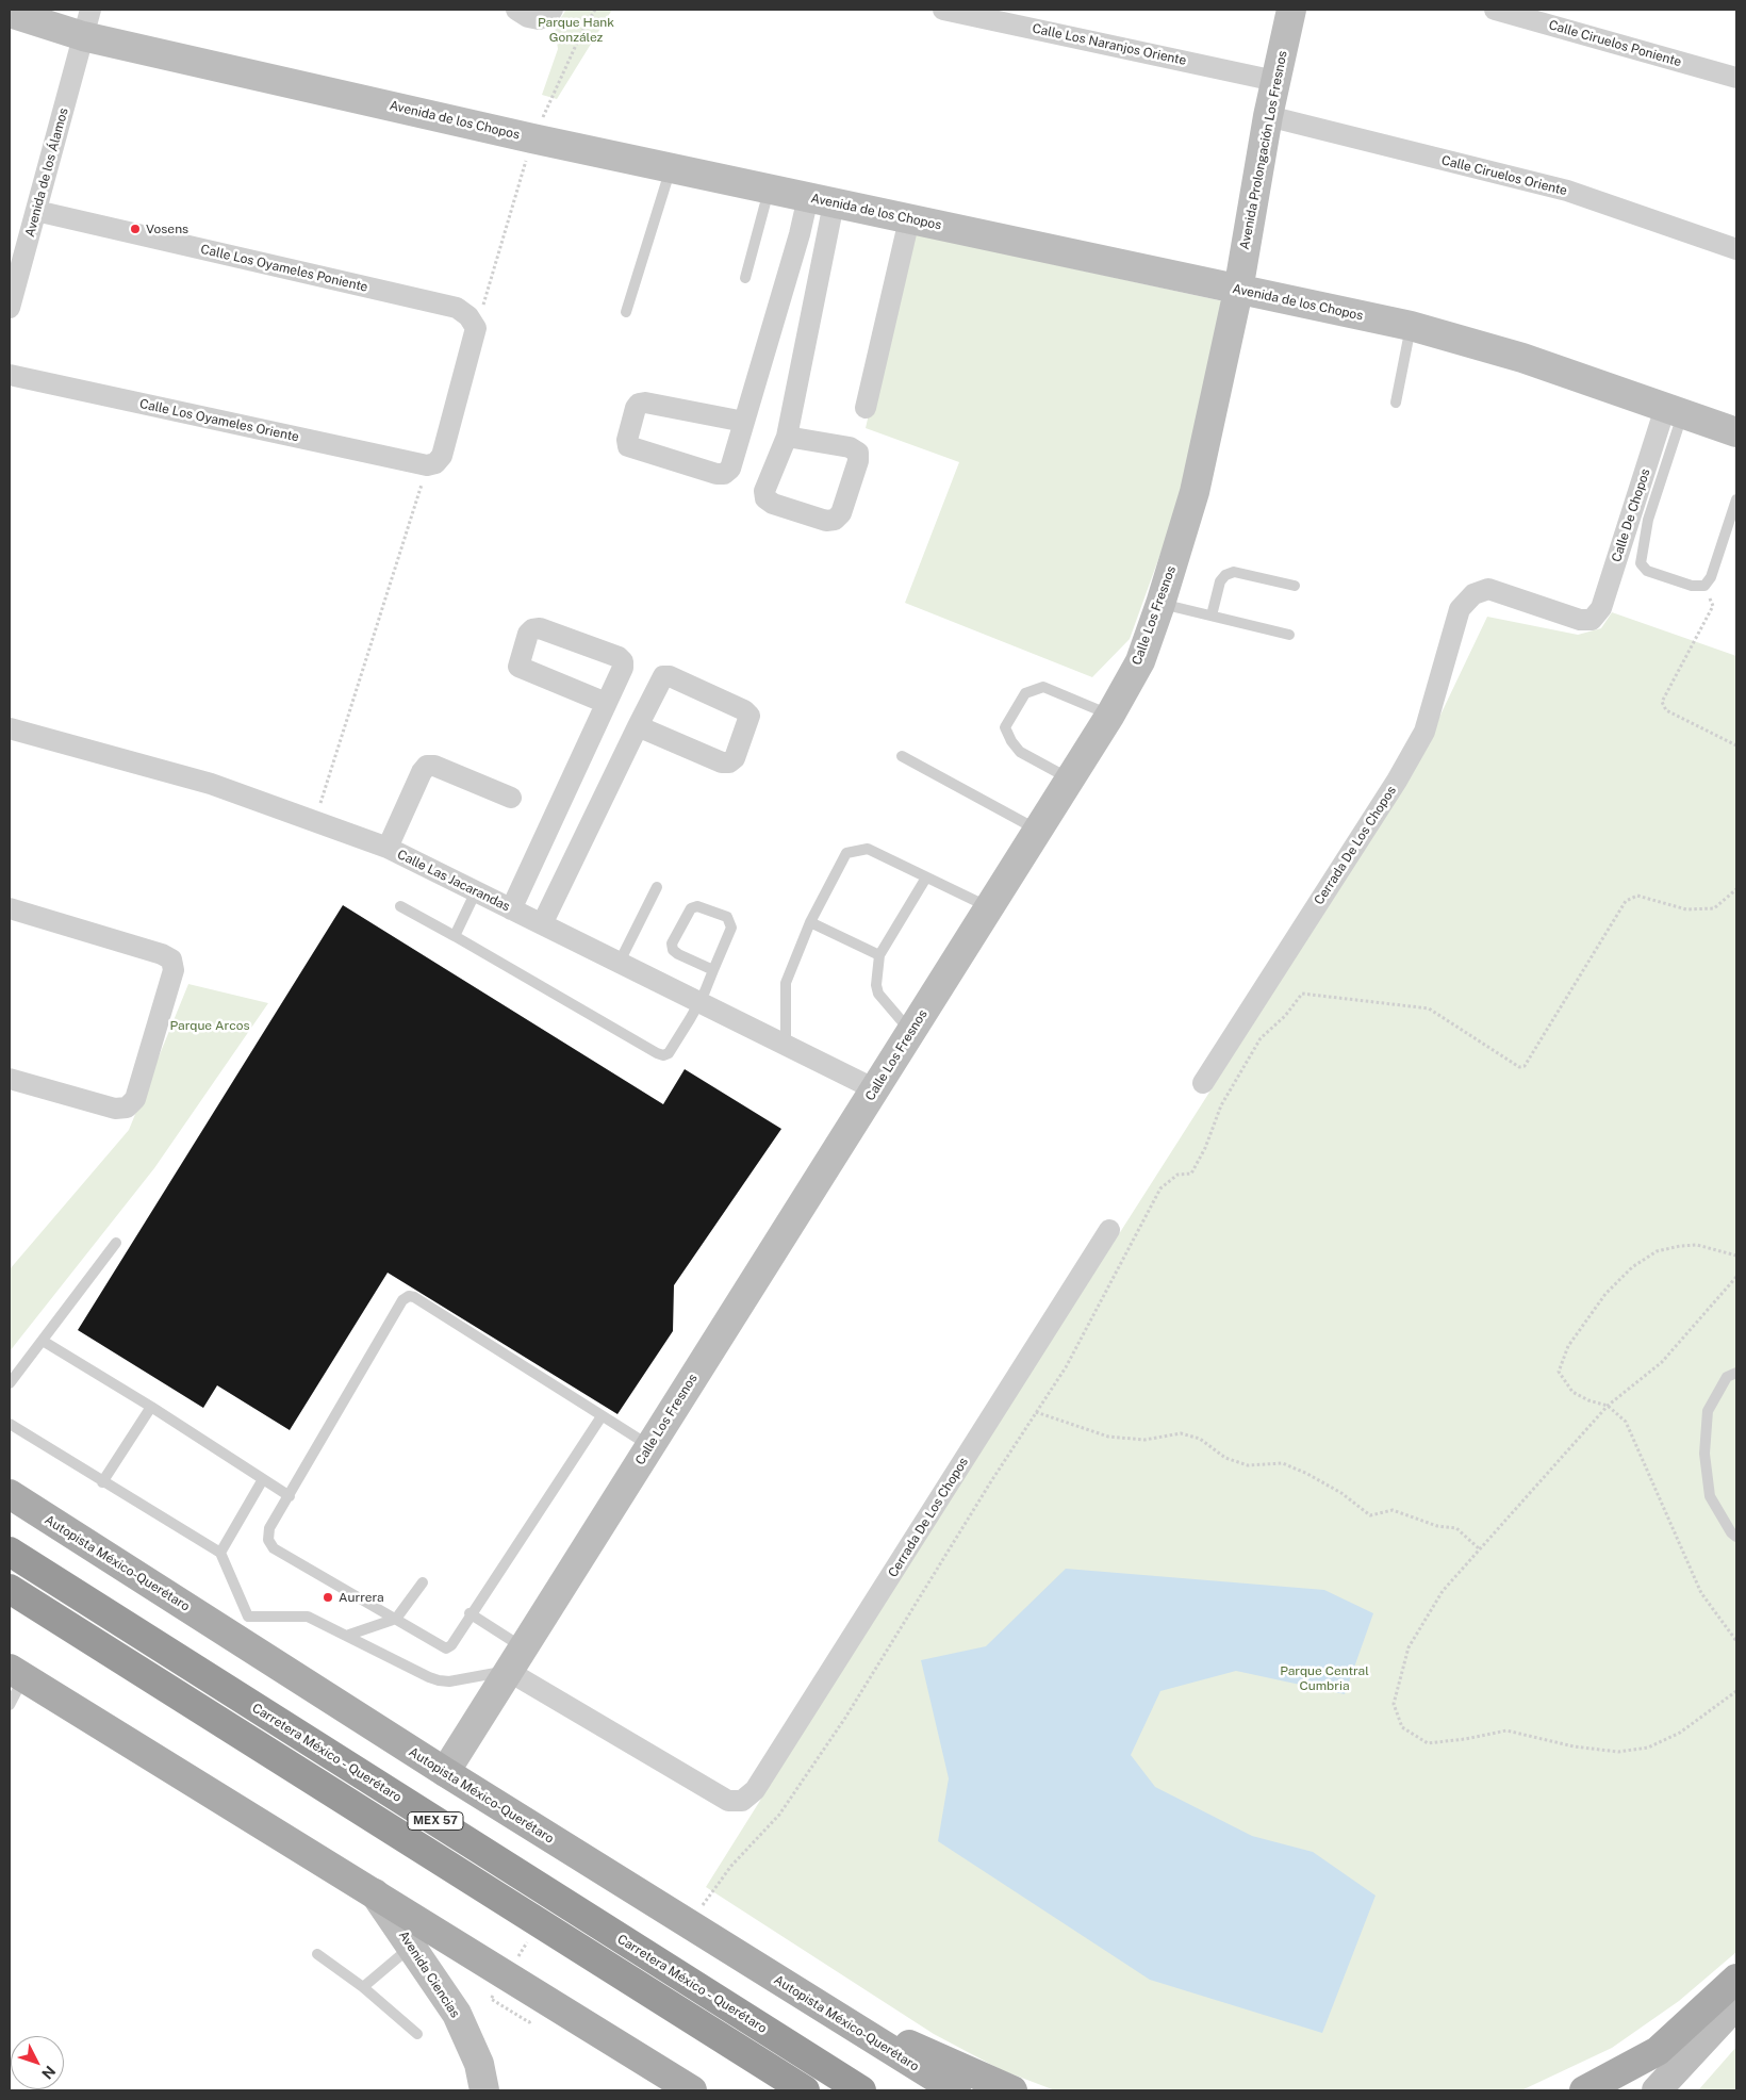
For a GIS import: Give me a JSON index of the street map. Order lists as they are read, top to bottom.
{
  "streets": {
    "highway": ["Carretera México - Querétaro", "MEX 57"],
    "main road": ["Autopista México-Querétaro"],
    "street": [
      "Calle Ciruelos Poniente",
      "Calle Los Naranjos Oriente",
      "Avenida de los Chopos",
      "Avenida Prolongación Los Fresnos",
      "Avenida de los Álamos",
      "Calle Ciruelos Oriente",
      "Calle Los Oyameles Poniente",
      "Calle Los Oyameles Oriente",
      "Calle De Chopos",
      "Calle Los Fresnos",
      "Cerrada De Los Chopos",
      "Calle Las Jacarandas",
      "Avenida Ciencias"
    ]
  },
  "crossings": [
    ["Calle Los Naranjos Oriente", "Avenida Prolongación Los Fresnos"],
    ["Avenida de los Chopos", "Avenida Prolongación Los Fresnos"],
    ["Avenida de los Chopos", "Avenida de los Álamos"],
    ["Avenida de los Chopos", "Calle De Chopos"],
    ["Avenida de los Chopos", "Calle Los Fresnos"],
    ["Avenida Prolongación Los Fresnos", "Calle Ciruelos Oriente"],
    ["Avenida Prolongación Los Fresnos", "Calle Los Fresnos"],
    ["Avenida de los Álamos", "Calle Los Oyameles Poniente"],
    ["Calle De Chopos", "Cerrada De Los Chopos"],
    ["Calle Los Fresnos", "Cerrada De Los Chopos"],
    ["Calle Los Fresnos", "Calle Las Jacarandas"],
    ["Calle Los Fresnos", "Autopista México-Querétaro"]
  ],
  "parks": ["Parque Hank González", "Parque Arcos", "Parque Central Cumbria"],
  "places": ["Vosens", "Aurrera"],
  "north": "bottom right"
}
